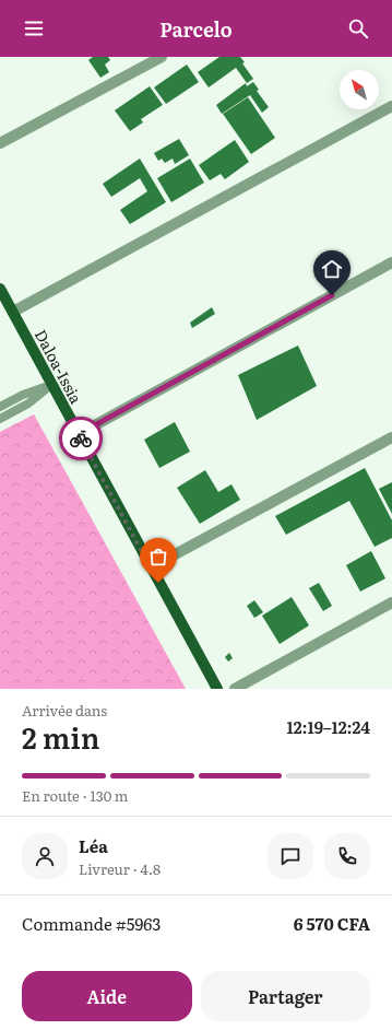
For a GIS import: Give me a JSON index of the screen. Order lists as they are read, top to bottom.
{
  "streets": {
    "main road": ["Daloa-Issia"]
  },
  "north": "top left",
  "page": {
    "header": "Parcelo",
    "heading": ["2 min", "Arrivée dans", "12:19–12:24"],
    "panel": [
      "Léa",
      "Livreur · 4.8",
      "Commande #5963",
      "6 570 CFA"
    ],
    "bar": "En route · 130 m",
    "buttons": ["Aide", "Partager"]
  }
}
